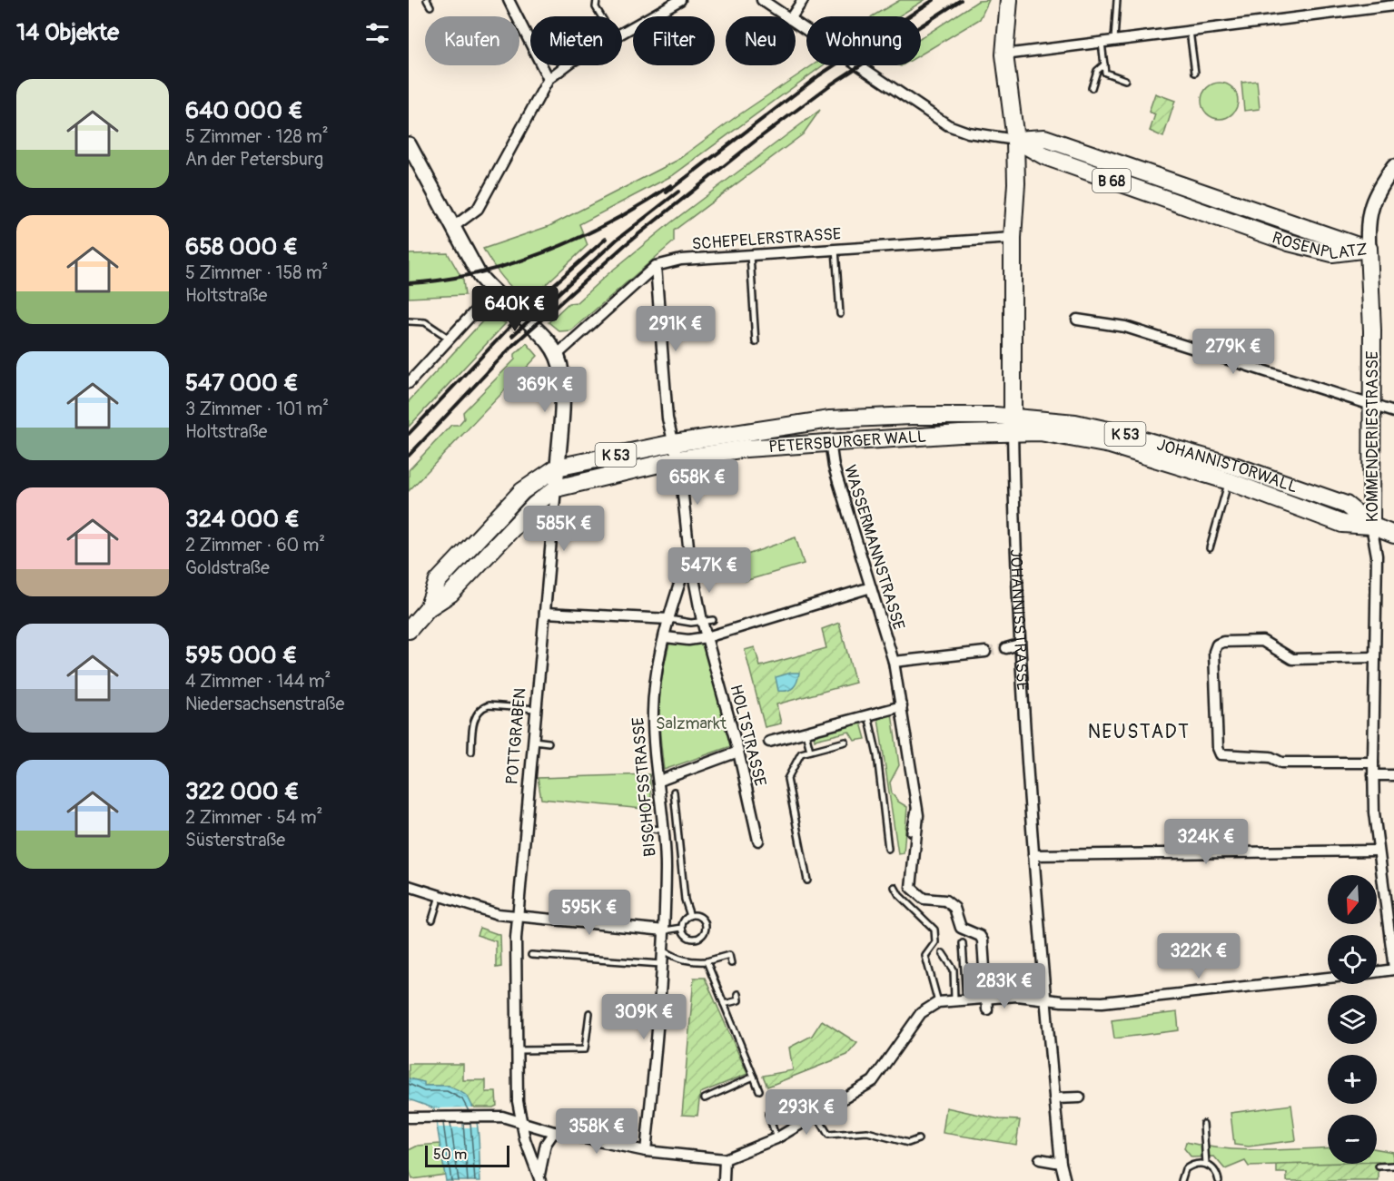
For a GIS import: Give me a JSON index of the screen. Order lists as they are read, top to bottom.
{
  "streets": {
    "main road": [
      "B 68",
      "ROSENPLATZ",
      "K 53",
      "KOMMENDERIESTRASSE",
      "PETERSBURGER WALL",
      "JOHANNISTORWALL",
      "JOHANNISSTRASSE",
      "POTTGRABEN"
    ],
    "street": [
      "SCHEPELERSTRASSE",
      "WASSERMANNSTRASSE",
      "HOLTSTRASSE",
      "BISCHOFSSTRASSE"
    ]
  },
  "crossings": [
    ["SCHEPELERSTRASSE", "JOHANNISSTRASSE"],
    ["SCHEPELERSTRASSE", "HOLTSTRASSE"],
    ["SCHEPELERSTRASSE", "POTTGRABEN"],
    ["ROSENPLATZ", "KOMMENDERIESTRASSE"],
    ["ROSENPLATZ", "JOHANNISSTRASSE"],
    ["KOMMENDERIESTRASSE", "JOHANNISTORWALL"],
    ["PETERSBURGER WALL", "JOHANNISTORWALL"],
    ["PETERSBURGER WALL", "WASSERMANNSTRASSE"],
    ["PETERSBURGER WALL", "JOHANNISSTRASSE"],
    ["PETERSBURGER WALL", "HOLTSTRASSE"],
    ["PETERSBURGER WALL", "POTTGRABEN"],
    ["JOHANNISTORWALL", "JOHANNISSTRASSE"],
    ["WASSERMANNSTRASSE", "HOLTSTRASSE"],
    ["HOLTSTRASSE", "BISCHOFSSTRASSE"]
  ],
  "districts": ["NEUSTADT"],
  "parks": ["Salzmarkt"],
  "scale_bar": "50 m",
  "north": "bottom",
  "page": {
    "heading": "14 Objekte",
    "chip": [
      "Kaufen",
      "Mieten",
      "Filter",
      "Neu",
      "Wohnung"
    ],
    "list": [
      {
        "name": "640 000 €",
        "note": "5 Zimmer · 128 m² · An der Petersburg"
      },
      {
        "name": "658 000 €",
        "note": "5 Zimmer · 158 m² · Holtstraße"
      },
      {
        "name": "547 000 €",
        "note": "3 Zimmer · 101 m² · Holtstraße"
      },
      {
        "name": "324 000 €",
        "note": "2 Zimmer · 60 m² · Goldstraße"
      },
      {
        "name": "595 000 €",
        "note": "4 Zimmer · 144 m² · Niedersachsenstraße"
      },
      {
        "name": "322 000 €",
        "note": "2 Zimmer · 54 m² · Süsterstraße"
      }
    ],
    "price": [
      "640K €",
      "291K €",
      "279K €",
      "369K €",
      "658K €",
      "585K €",
      "547K €",
      "324K €",
      "595K €",
      "322K €",
      "283K €",
      "309K €",
      "293K €",
      "358K €"
    ],
    "map_buttons": ["+", "−"],
    "scale": "50 m"
  }
}
